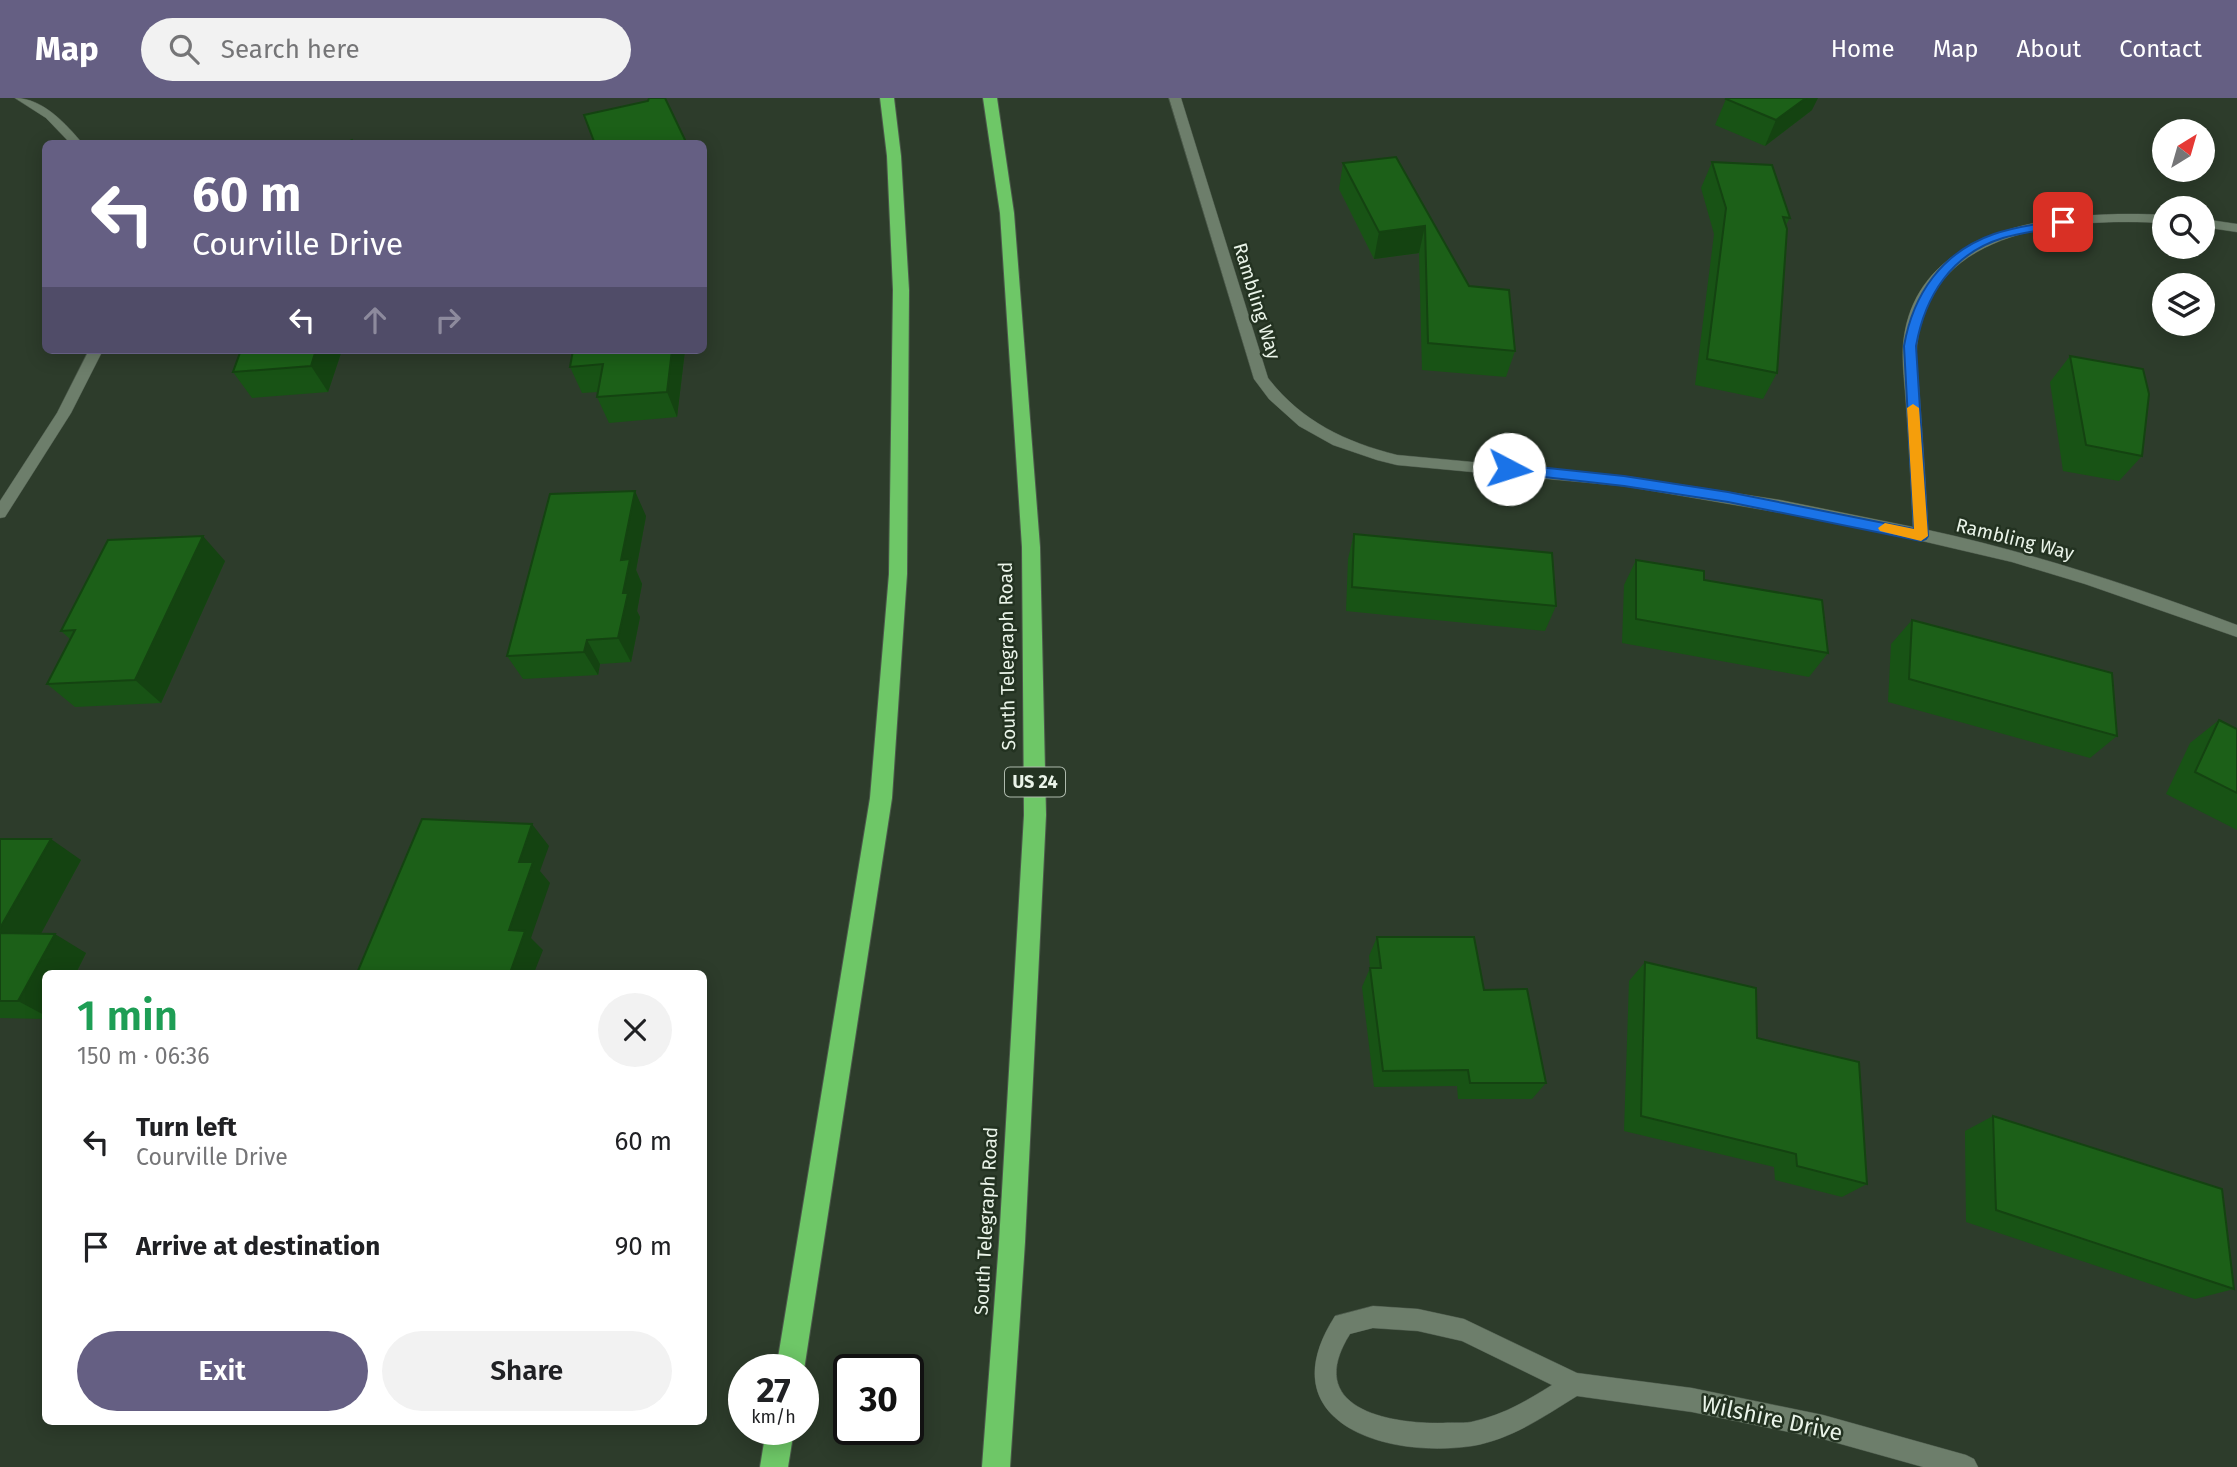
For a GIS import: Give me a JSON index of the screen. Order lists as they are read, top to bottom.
{
  "streets": {
    "highway": ["South Telegraph Road", "US 24"],
    "street": ["Rambling Way", "Wilshire Drive"]
  },
  "north": "top right",
  "page": {
    "header": "Map",
    "search": "Search here",
    "nav": [
      "Home",
      "Map",
      "About",
      "Contact"
    ],
    "turn": ["60 m", "Courville Drive"],
    "heading": ["1 min", "150 m · 06:36"],
    "list": [
      {
        "name": "Turn left",
        "note": "Courville Drive",
        "value": "60 m"
      },
      {
        "name": "Arrive at destination",
        "value": "90 m"
      }
    ],
    "buttons": ["Exit", "Share"],
    "speed": "27 km/h",
    "limit": "30"
  }
}
